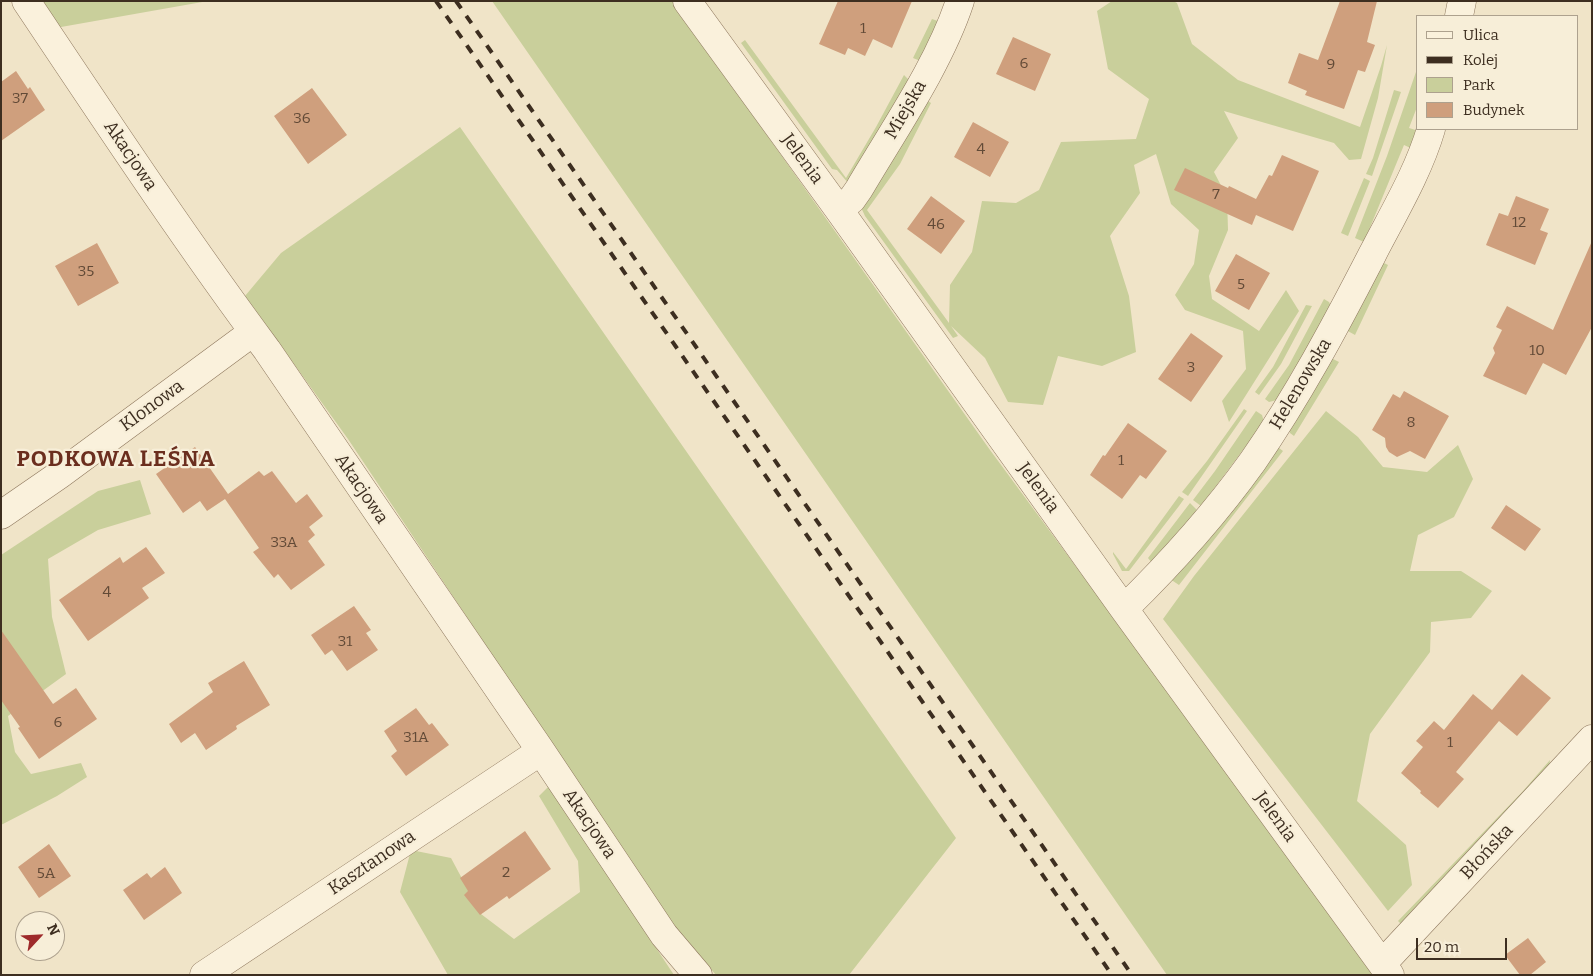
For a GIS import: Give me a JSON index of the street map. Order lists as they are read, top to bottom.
{
  "streets": {
    "street": [
      "Miejska",
      "Akacjowa",
      "Jelenia",
      "Helenowska",
      "Klonowa",
      "Błońska",
      "Kasztanowa"
    ]
  },
  "crossings": [
    ["Miejska", "Jelenia"],
    ["Akacjowa", "Klonowa"],
    ["Akacjowa", "Kasztanowa"],
    ["Jelenia", "Helenowska"],
    ["Jelenia", "Błońska"]
  ],
  "districts": ["PODKOWA LEŚNA"],
  "house_numbers": [
    "1",
    "6",
    "9",
    "37",
    "36",
    "4",
    "7",
    "12",
    "46",
    "35",
    "5",
    "10",
    "3",
    "8",
    "1",
    "33A",
    "4",
    "31",
    "6",
    "31A",
    "1",
    "2",
    "5A"
  ],
  "legend": [
    "Ulica",
    "Kolej",
    "Park",
    "Budynek"
  ],
  "scale_bar": "20 m",
  "north": "top right"
}
